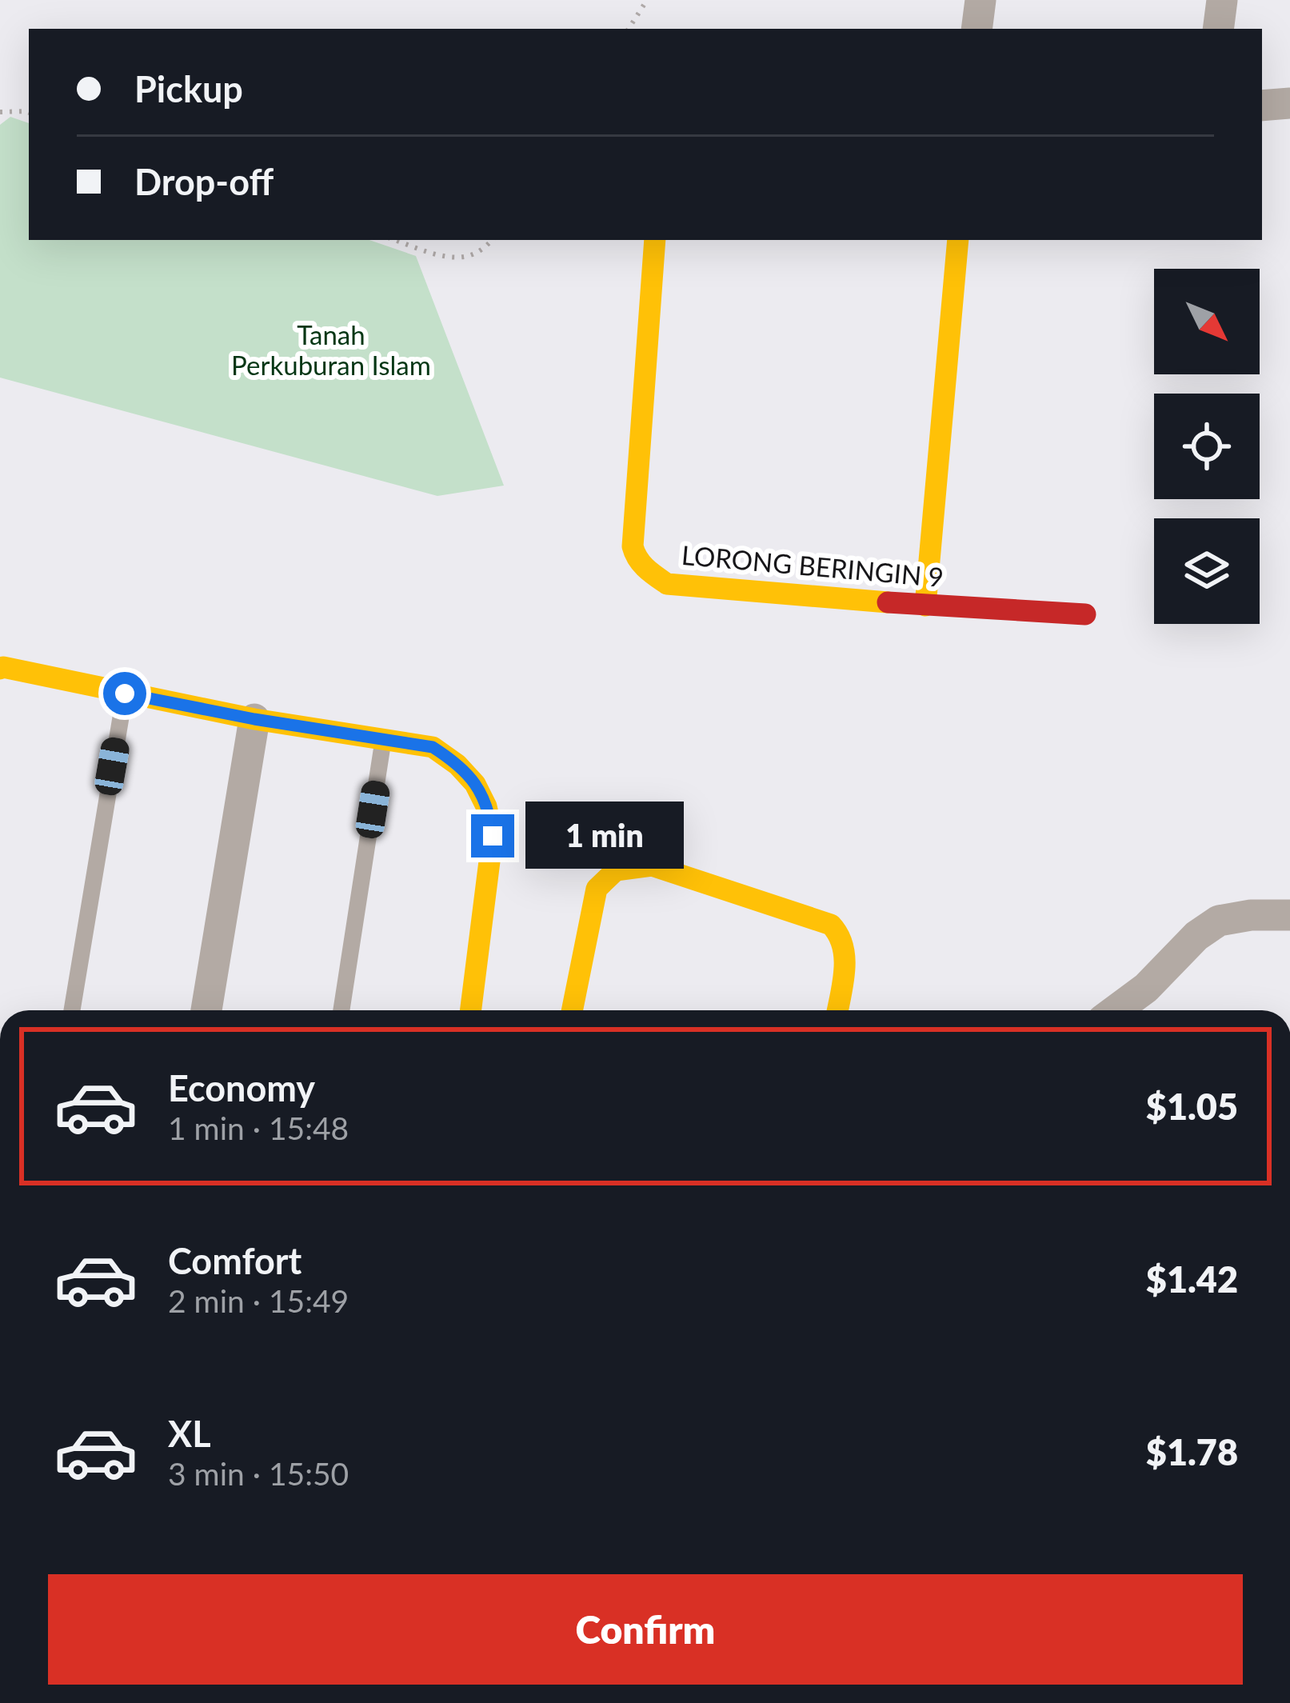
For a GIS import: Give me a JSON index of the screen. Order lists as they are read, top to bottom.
{
  "streets": {
    "street": ["LORONG BERINGIN 9"]
  },
  "parks": ["Tanah Perkuburan Islam"],
  "north": "bottom right",
  "page": {
    "banner": ["Pickup", "Drop-off"],
    "bubble": "1 min",
    "list": [
      {
        "name": "Economy",
        "note": "1 min · 15:48",
        "value": "$1.05"
      },
      {
        "name": "Comfort",
        "note": "2 min · 15:49",
        "value": "$1.42"
      },
      {
        "name": "XL",
        "note": "3 min · 15:50",
        "value": "$1.78"
      }
    ],
    "buttons": "Confirm"
  }
}
